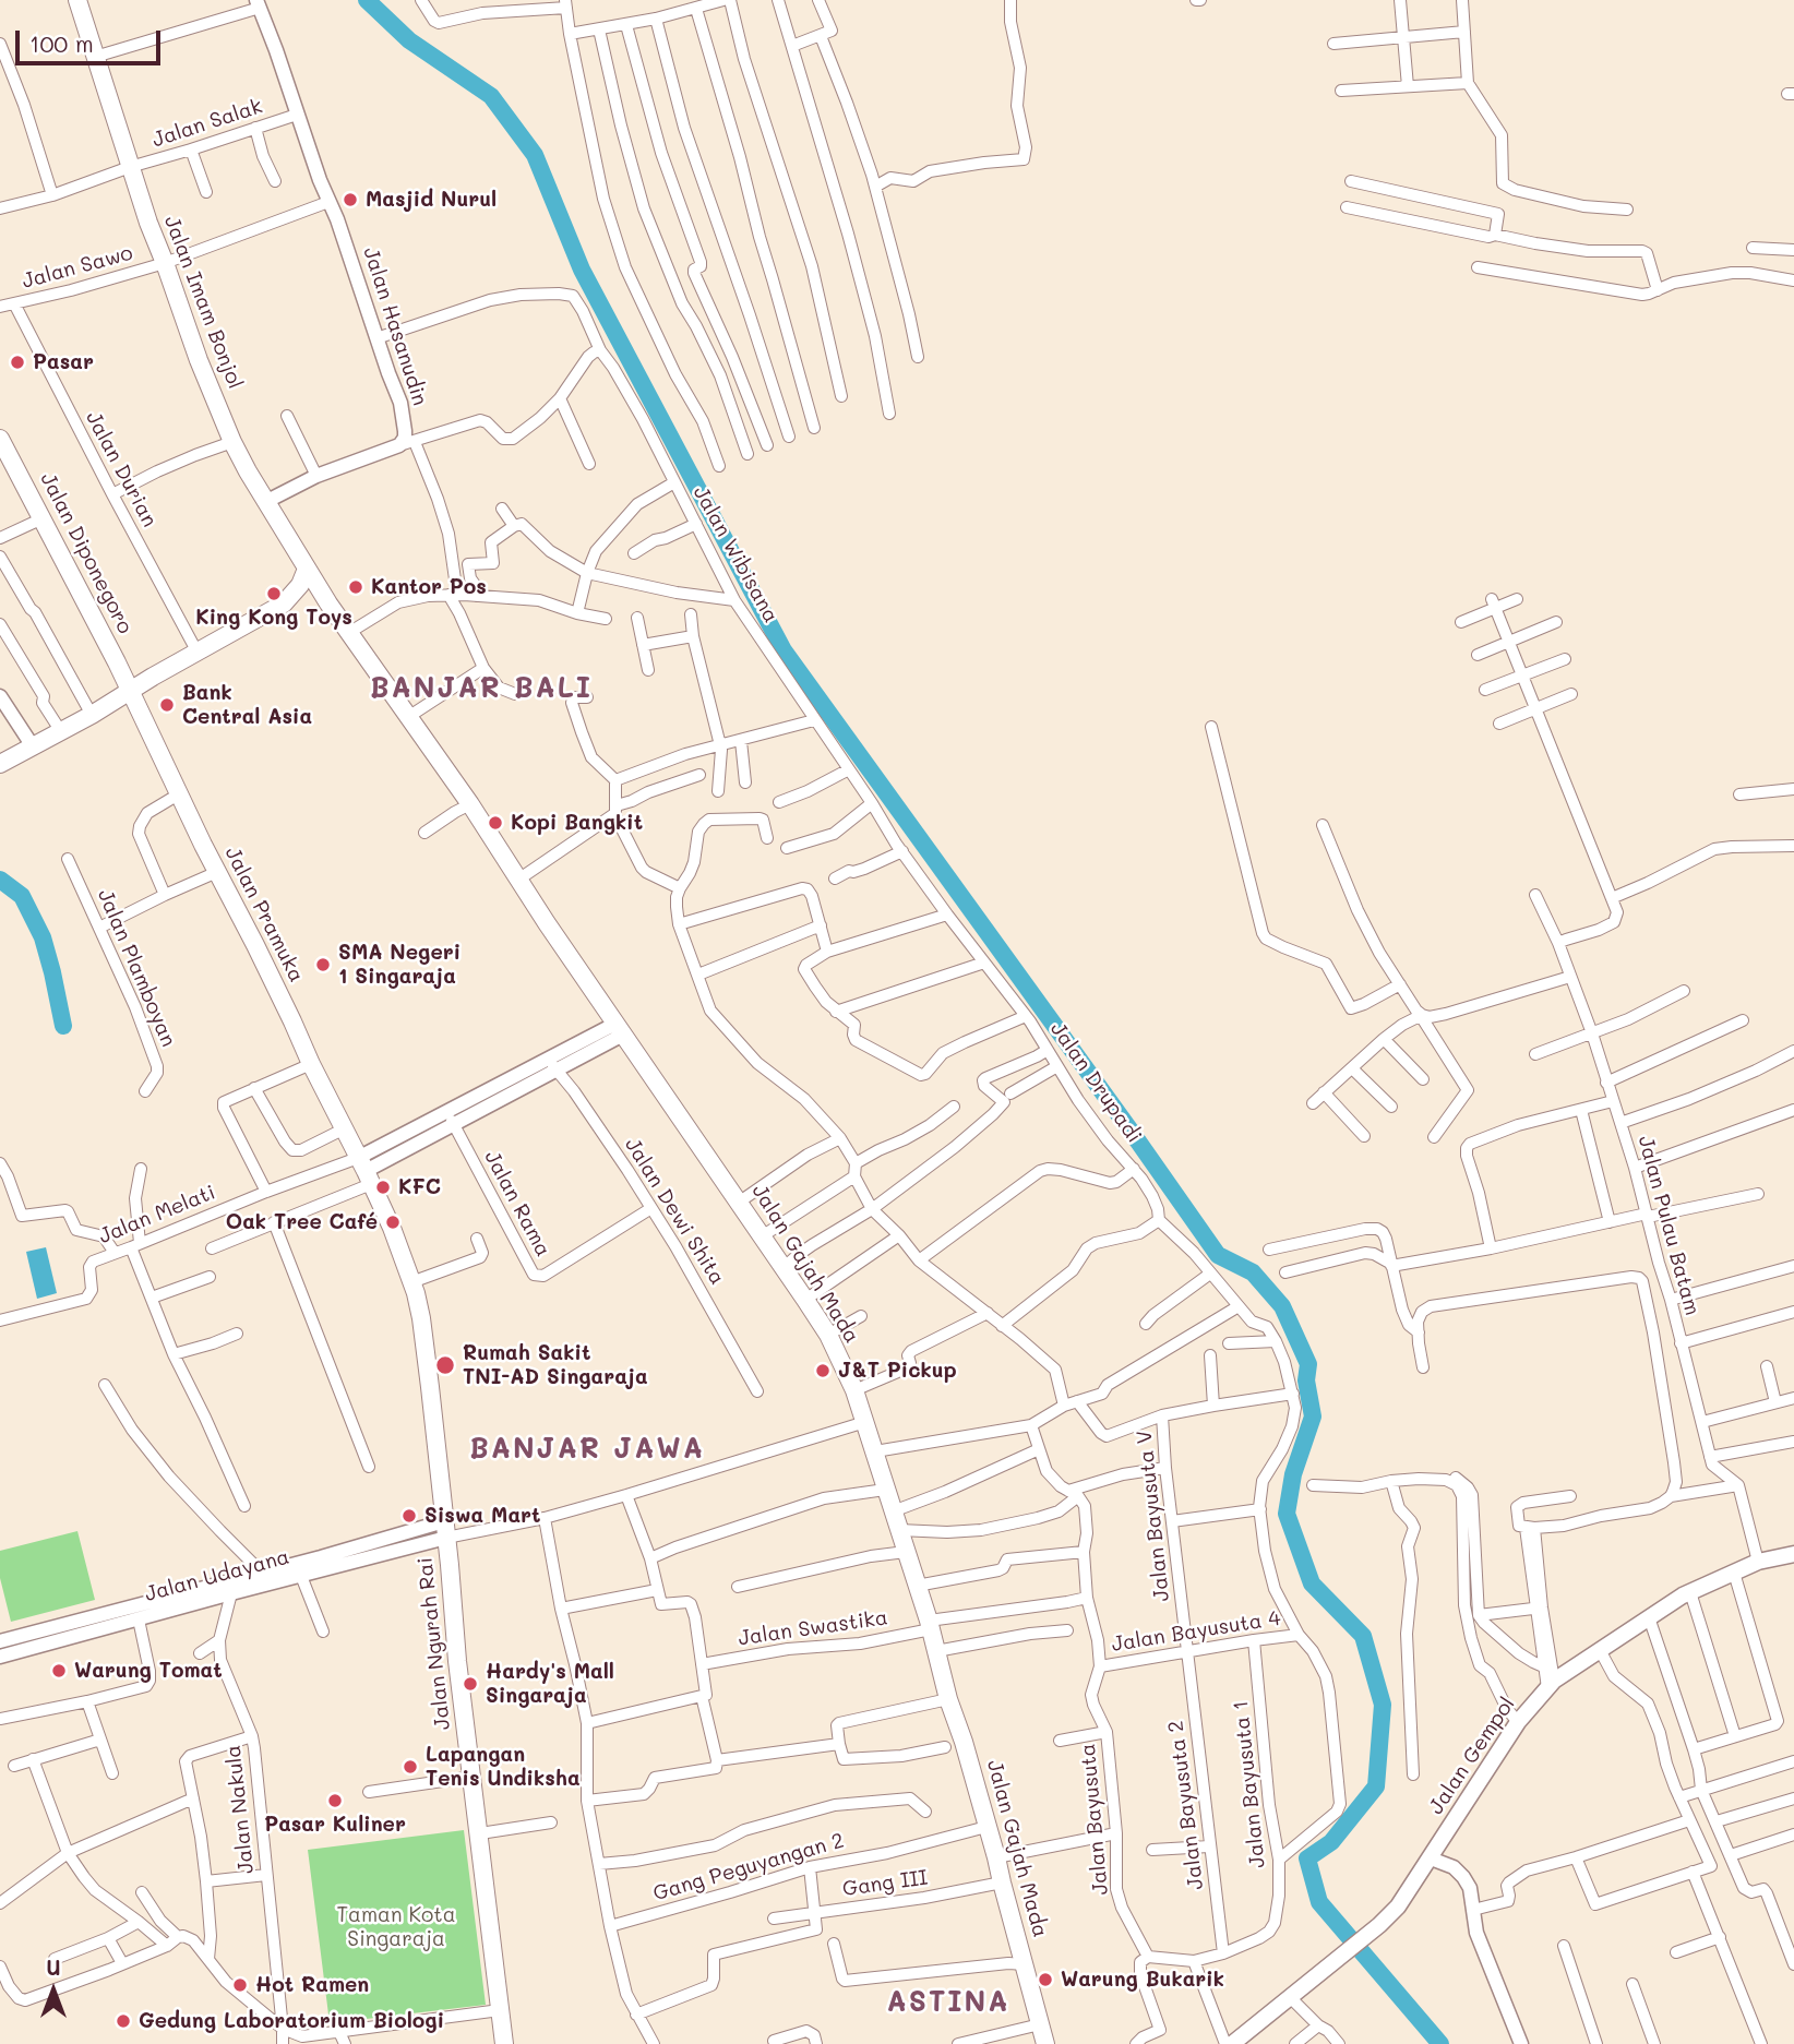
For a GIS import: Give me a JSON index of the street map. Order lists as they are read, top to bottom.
{
  "streets": {
    "highway": [
      "Jalan Imam Bonjol",
      "Jalan Diponegoro",
      "Jalan Pramuka",
      "Jalan Gajah Mada",
      "Jalan Ngurah Rai"
    ],
    "main road": ["Jalan Gempol"],
    "street": [
      "Jalan Salak",
      "Jalan Sawo",
      "Jalan Hasanudin",
      "Jalan Durian",
      "Jalan Wibisana",
      "Jalan Plamboyan",
      "Jalan Drupadi",
      "Jalan Rama",
      "Jalan Dewi Shita",
      "Jalan Melati",
      "Jalan Pulau Batam",
      "Jalan Bayusuta V",
      "Jalan Udayana",
      "Jalan Swastika",
      "Jalan Bayusuta 4",
      "Jalan Bayusuta 1",
      "Jalan Bayusuta 2",
      "Jalan Nakula",
      "Jalan Bayusuta",
      "Gang Peguyangan 2",
      "Gang III"
    ]
  },
  "crossings": [
    ["Jalan Salak", "Jalan Imam Bonjol"],
    ["Jalan Salak", "Jalan Hasanudin"],
    ["Jalan Sawo", "Jalan Imam Bonjol"],
    ["Jalan Sawo", "Jalan Hasanudin"],
    ["Jalan Sawo", "Jalan Durian"],
    ["Jalan Imam Bonjol", "Jalan Gajah Mada"],
    ["Jalan Hasanudin", "Jalan Wibisana"],
    ["Jalan Diponegoro", "Jalan Pramuka"],
    ["Jalan Wibisana", "Jalan Drupadi"],
    ["Jalan Pramuka", "Jalan Melati"],
    ["Jalan Pramuka", "Jalan Ngurah Rai"],
    ["Jalan Drupadi", "Jalan Bayusuta V"],
    ["Jalan Drupadi", "Jalan Bayusuta 4"],
    ["Jalan Drupadi", "Jalan Bayusuta 1"],
    ["Jalan Rama", "Jalan Dewi Shita"],
    ["Jalan Melati", "Jalan Ngurah Rai"],
    ["Jalan Gajah Mada", "Jalan Swastika"],
    ["Jalan Gajah Mada", "Gang Peguyangan 2"],
    ["Jalan Gajah Mada", "Gang III"],
    ["Jalan Bayusuta V", "Jalan Bayusuta 4"],
    ["Jalan Bayusuta V", "Jalan Bayusuta 2"],
    ["Jalan Udayana", "Jalan Ngurah Rai"],
    ["Jalan Udayana", "Jalan Nakula"],
    ["Jalan Swastika", "Jalan Bayusuta"],
    ["Jalan Bayusuta 4", "Jalan Bayusuta 1"],
    ["Jalan Bayusuta 4", "Jalan Bayusuta 2"],
    ["Jalan Bayusuta 4", "Jalan Bayusuta"],
    ["Jalan Bayusuta 1", "Jalan Bayusuta 2"]
  ],
  "districts": ["BANJAR BALI", "BANJAR JAWA", "ASTINA"],
  "parks": ["Taman Kota Singaraja"],
  "places": [
    "Masjid Nurul",
    "Pasar",
    "Kantor Pos",
    "King Kong Toys",
    "Bank Central Asia",
    "Kopi Bangkit",
    "SMA Negeri 1 Singaraja",
    "KFC",
    "Oak Tree Café",
    "Rumah Sakit TNI-AD Singaraja",
    "J&T Pickup",
    "Siswa Mart",
    "Warung Tomat",
    "Hardy's Mall Singaraja",
    "Lapangan Tenis Undiksha",
    "Pasar Kuliner",
    "Warung Bukarik",
    "Hot Ramen",
    "Gedung Laboratorium Biologi"
  ],
  "scale_bar": "100 m",
  "north": "top"
}
